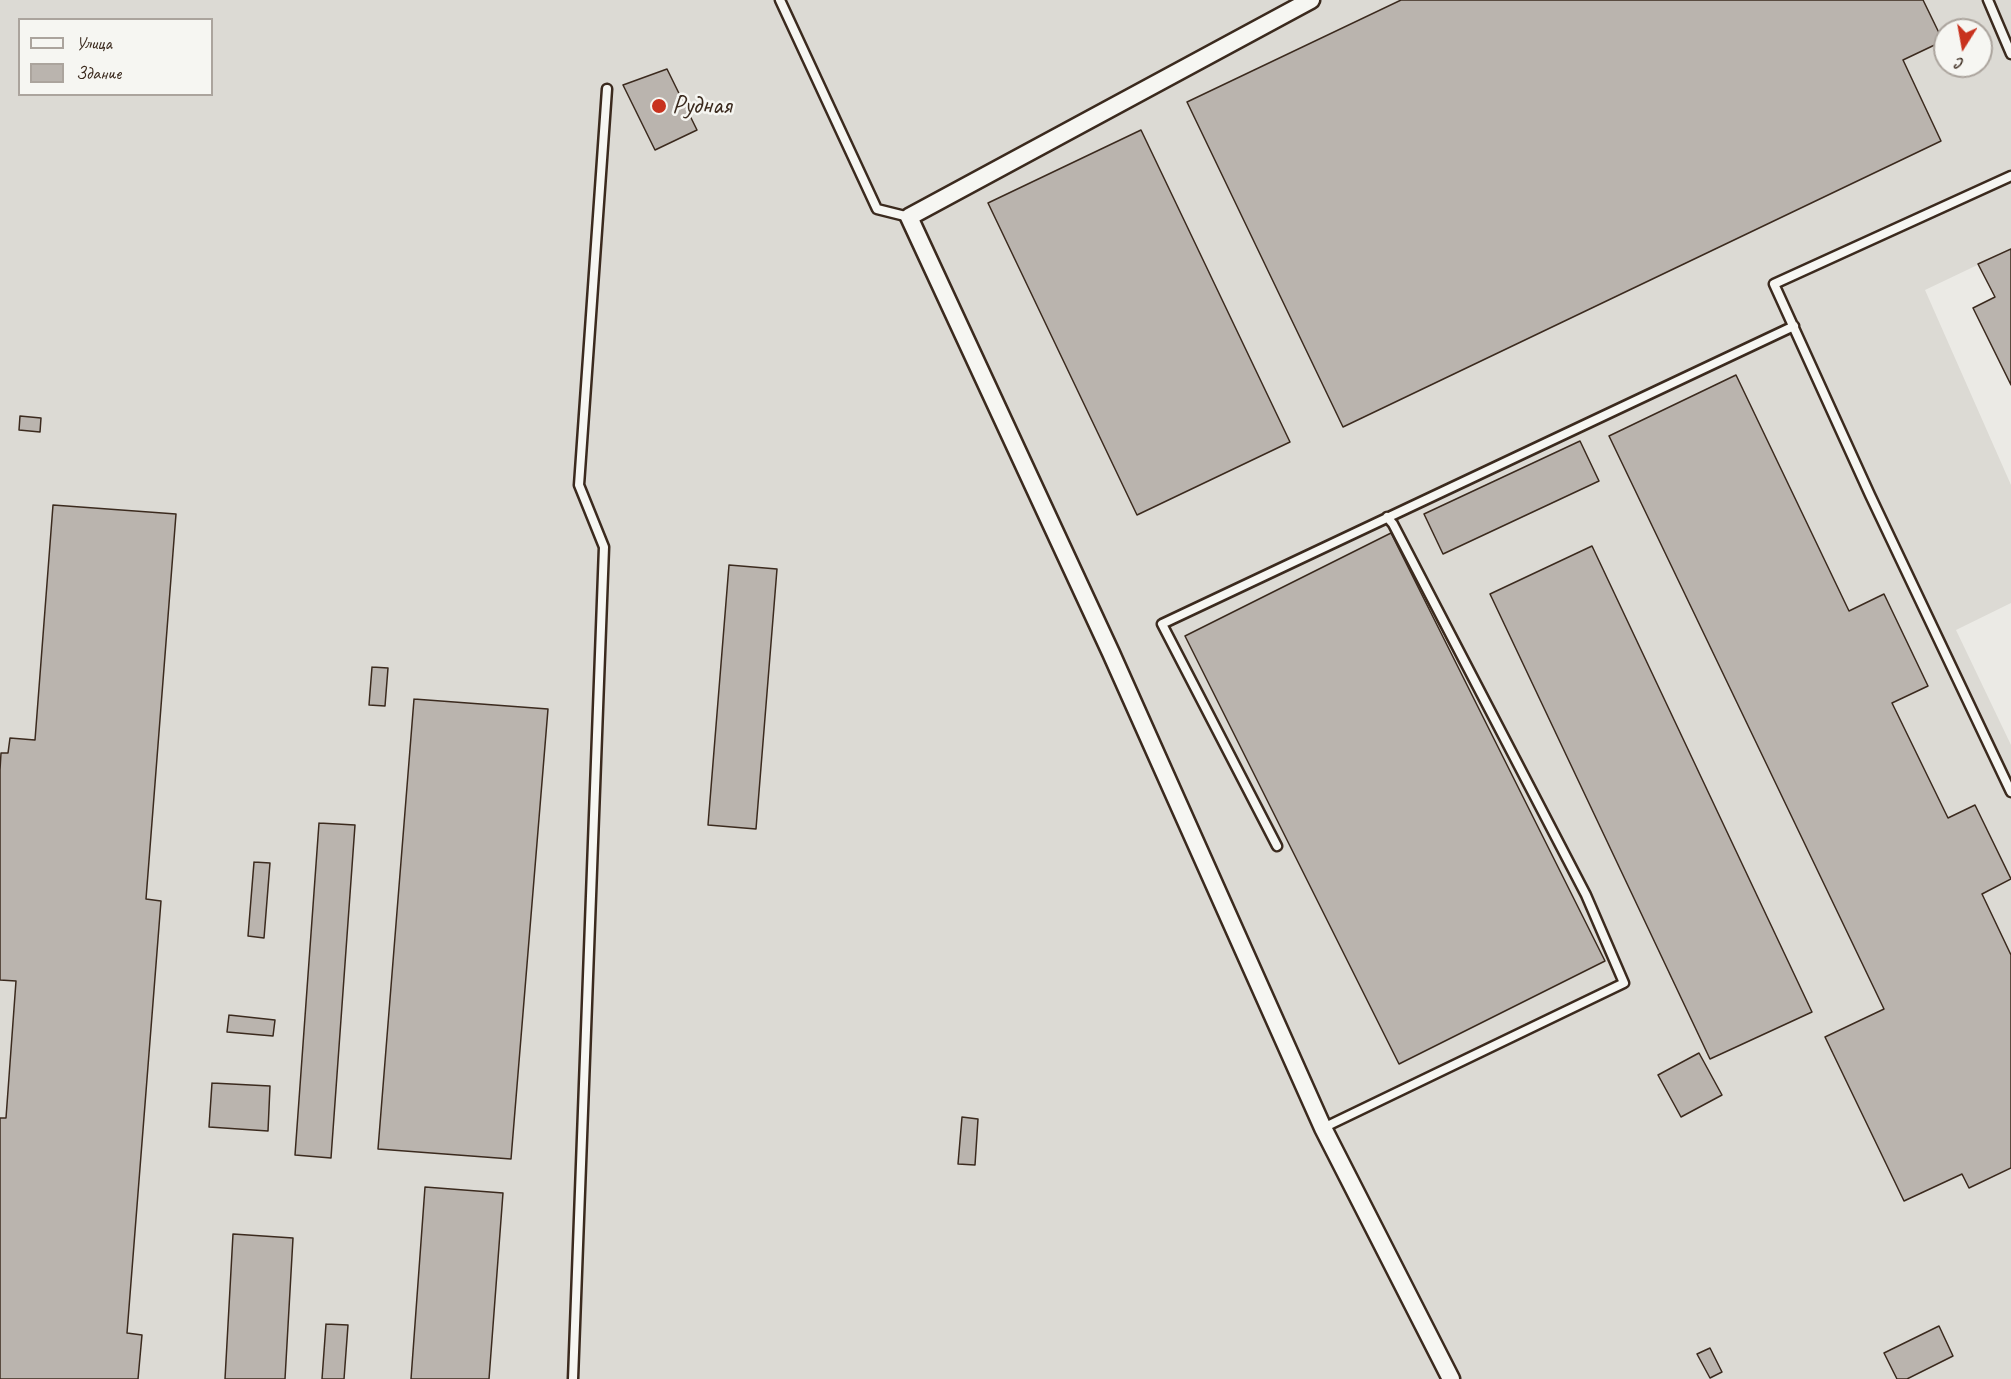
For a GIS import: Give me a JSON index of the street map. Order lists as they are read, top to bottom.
{
  "places": ["Рудная"],
  "legend": ["Улица", "Здание"],
  "north": "bottom"
}
